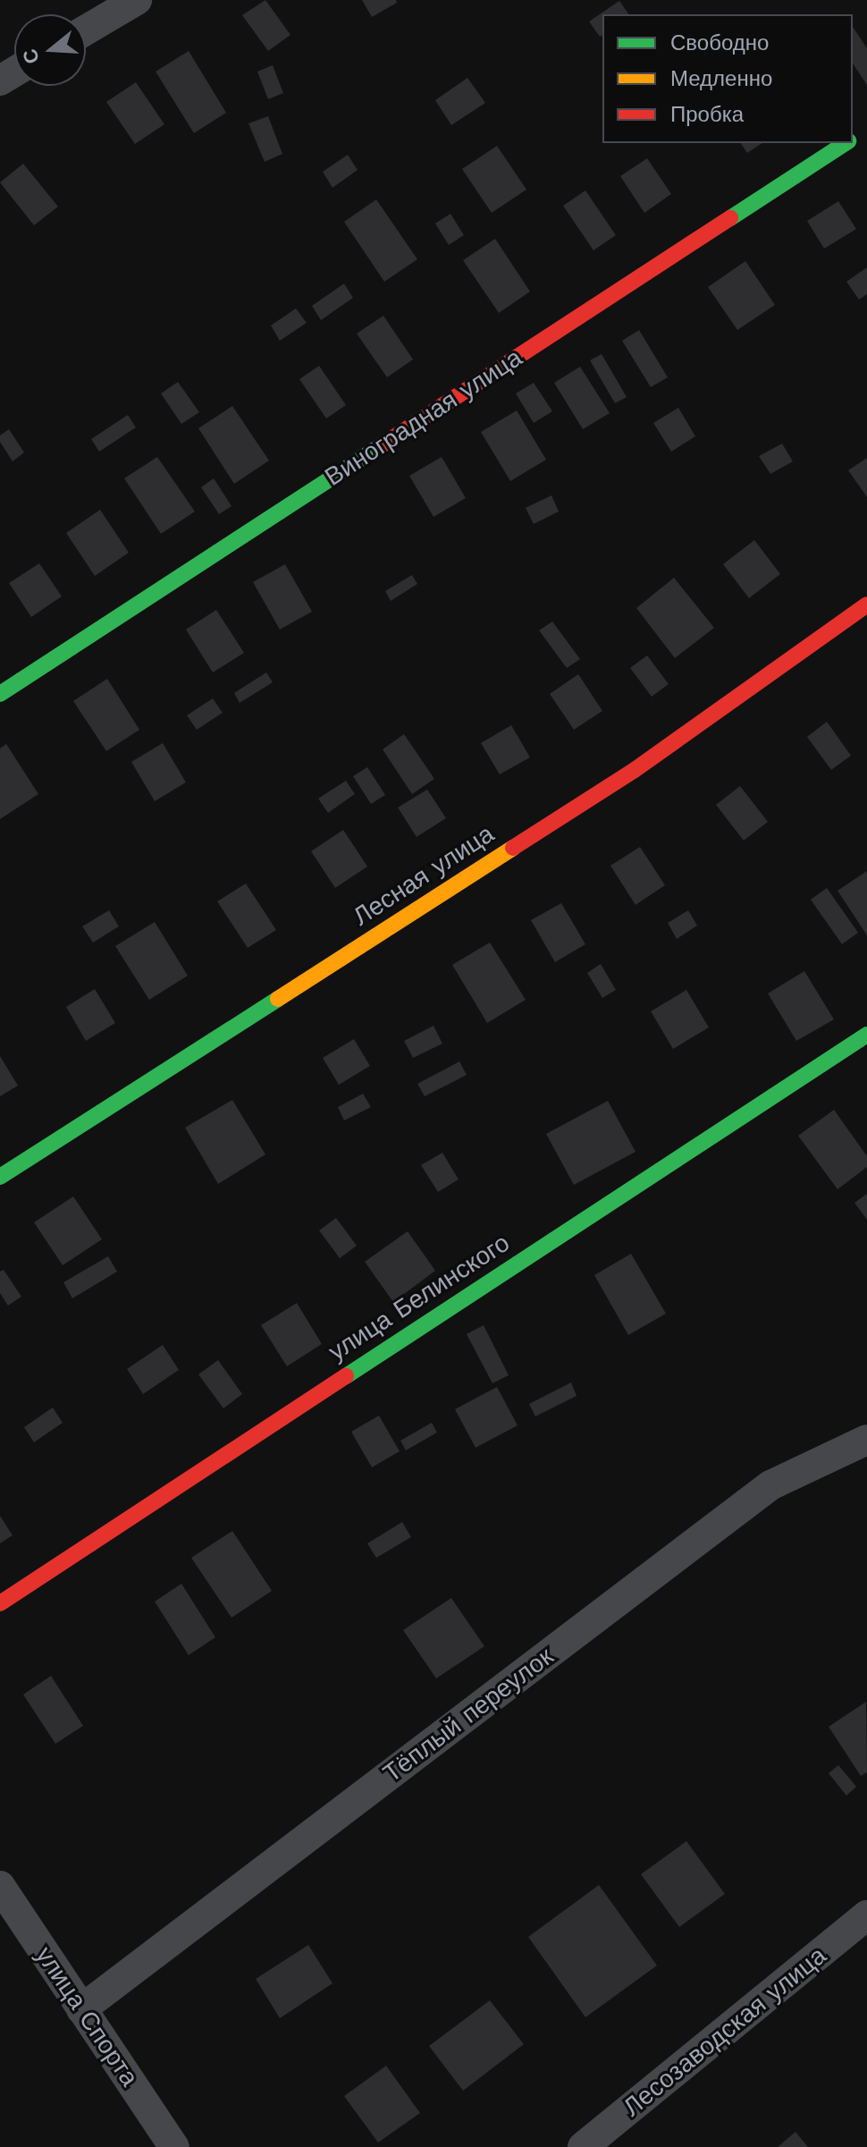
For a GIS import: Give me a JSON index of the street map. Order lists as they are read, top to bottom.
{
  "streets": {
    "street": [
      "Виноградная улица",
      "Лесная улица",
      "улица Белинского",
      "Тёплый переулок",
      "улица Спорта",
      "Лесозаводская улица"
    ]
  },
  "crossings": [
    ["Тёплый переулок", "улица Спорта"]
  ],
  "legend": ["Свободно", "Медленно", "Пробка"],
  "north": "left"
}
